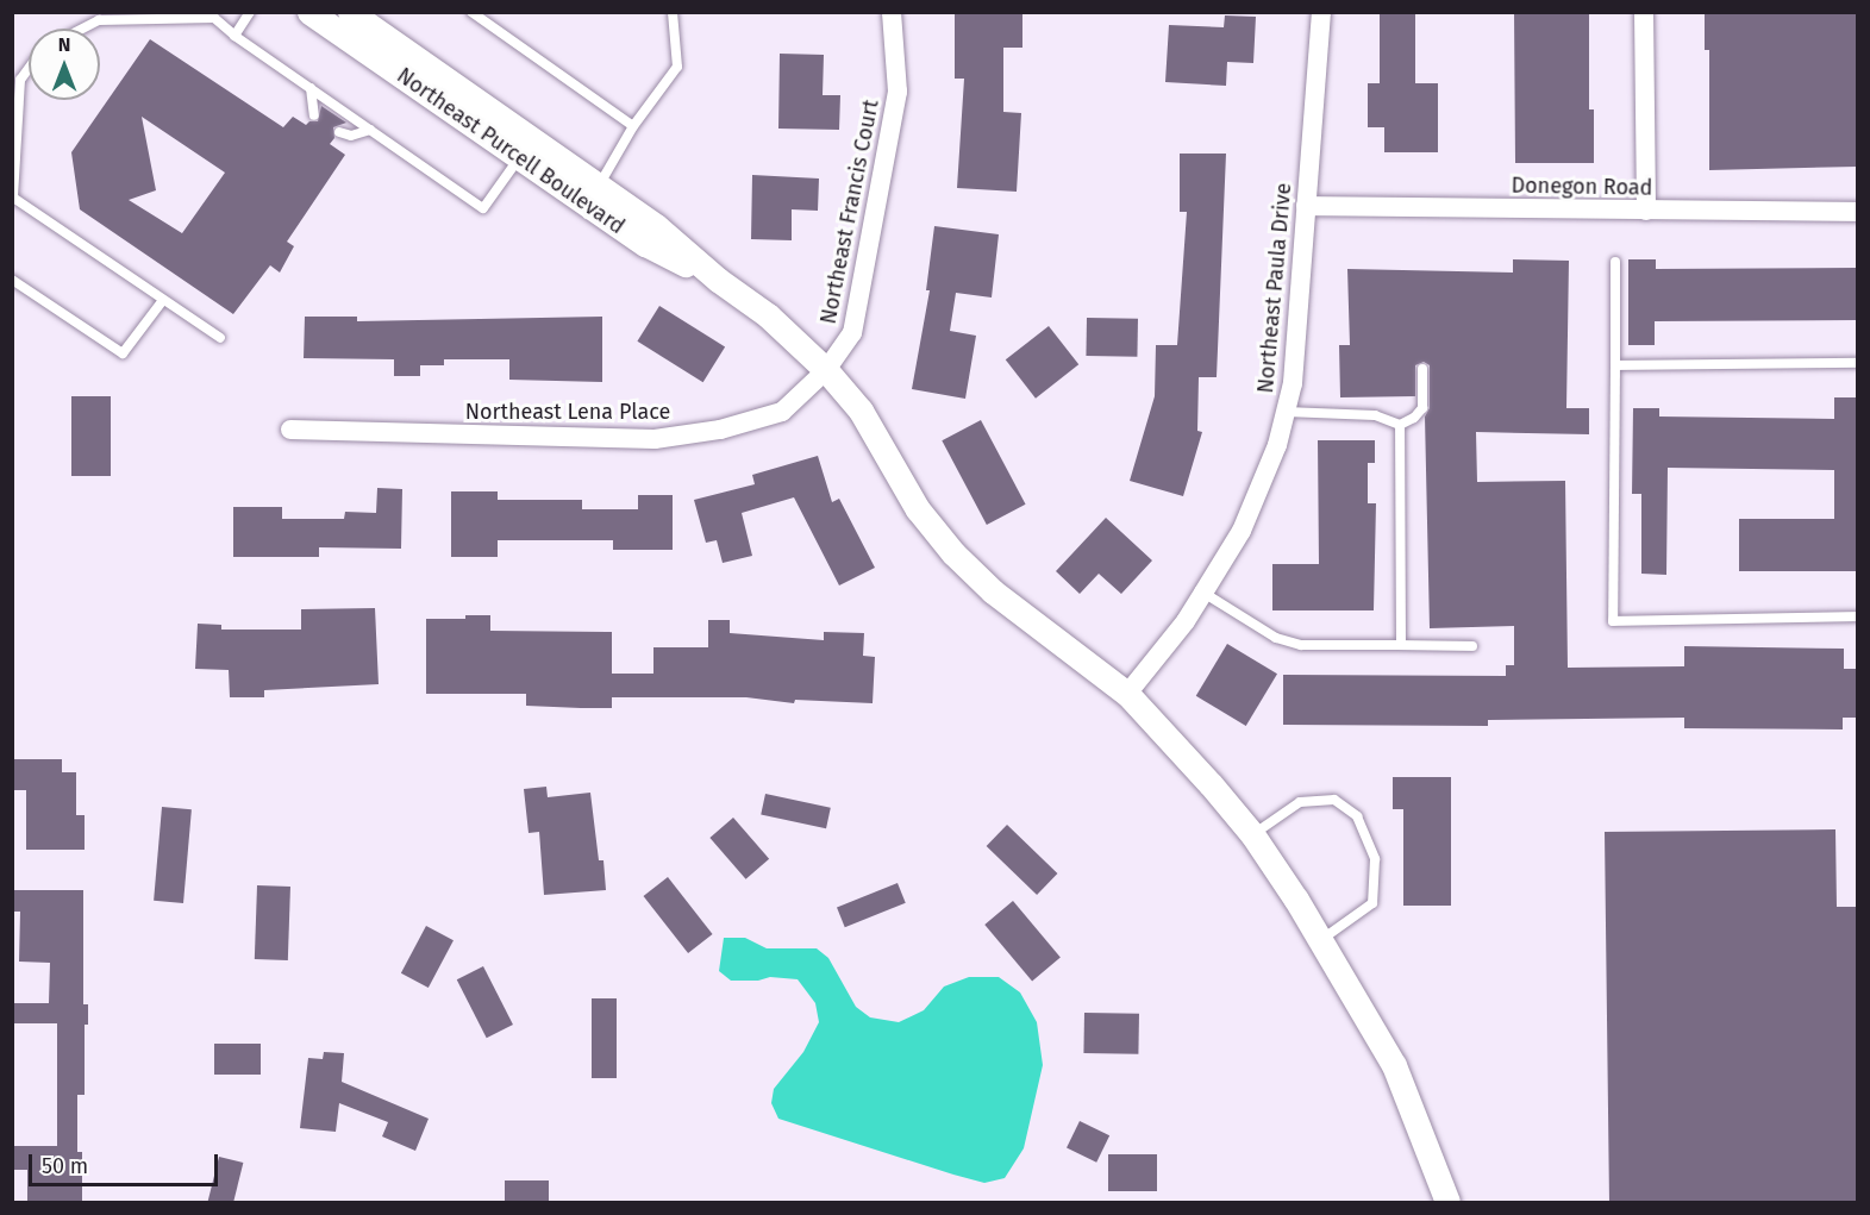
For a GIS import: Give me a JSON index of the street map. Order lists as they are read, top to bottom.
{
  "streets": {
    "street": [
      "Northeast Purcell Boulevard",
      "Donegon Road",
      "Northeast Francis Court",
      "Northeast Paula Drive",
      "Northeast Lena Place"
    ]
  },
  "crossings": [
    ["Northeast Purcell Boulevard", "Northeast Francis Court"],
    ["Northeast Purcell Boulevard", "Northeast Paula Drive"],
    ["Northeast Purcell Boulevard", "Northeast Lena Place"],
    ["Donegon Road", "Northeast Paula Drive"],
    ["Northeast Francis Court", "Northeast Lena Place"]
  ],
  "scale_bar": "50 m",
  "north": "top"
}
